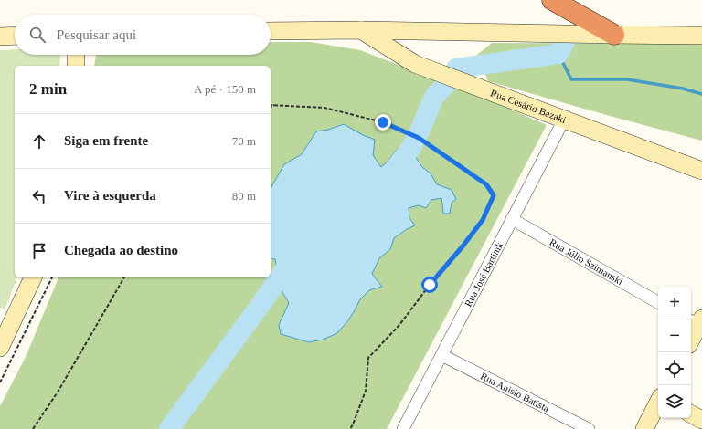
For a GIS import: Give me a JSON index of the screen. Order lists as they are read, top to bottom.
{
  "streets": {
    "street": [
      "Rua Cesário Bazaki",
      "Rua Júlio Szimanski",
      "Rua José Bartinik",
      "Rua Anisio Batista"
    ]
  },
  "crossings": [
    ["Rua Cesário Bazaki", "Rua José Bartinik"],
    ["Rua Júlio Szimanski", "Rua José Bartinik"],
    ["Rua José Bartinik", "Rua Anisio Batista"]
  ],
  "page": {
    "search": "Pesquisar aqui",
    "heading": ["2 min", "A pé · 150 m"],
    "list": [
      ["Siga em frente", "70 m"],
      ["Vire à esquerda", "80 m"],
      "Chegada ao destino"
    ],
    "map_buttons": ["+", "−"]
  }
}
